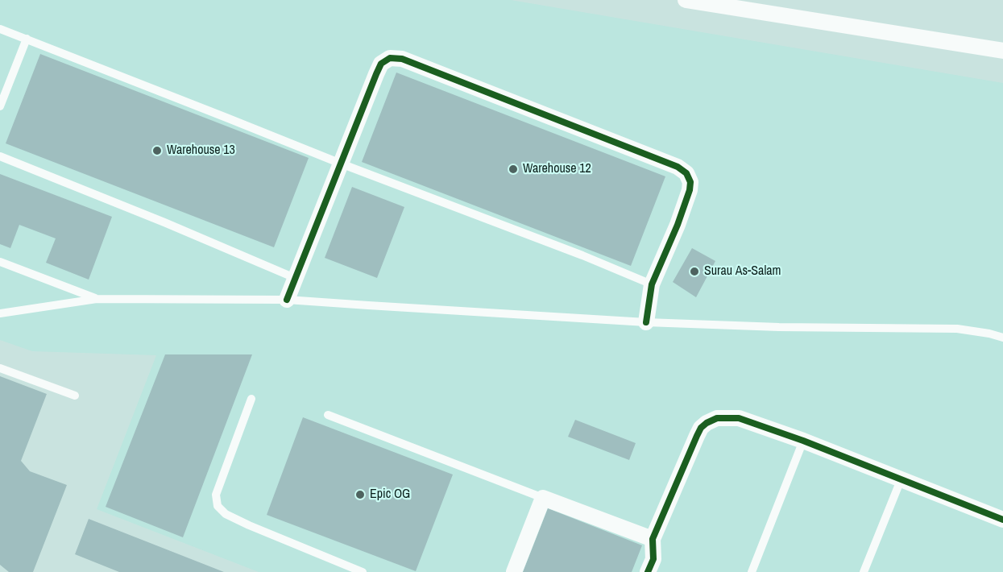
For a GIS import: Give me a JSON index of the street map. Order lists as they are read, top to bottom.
{
  "places": [
    "Warehouse 13",
    "Warehouse 12",
    "Surau As-Salam",
    "Epic OG"
  ]
}
